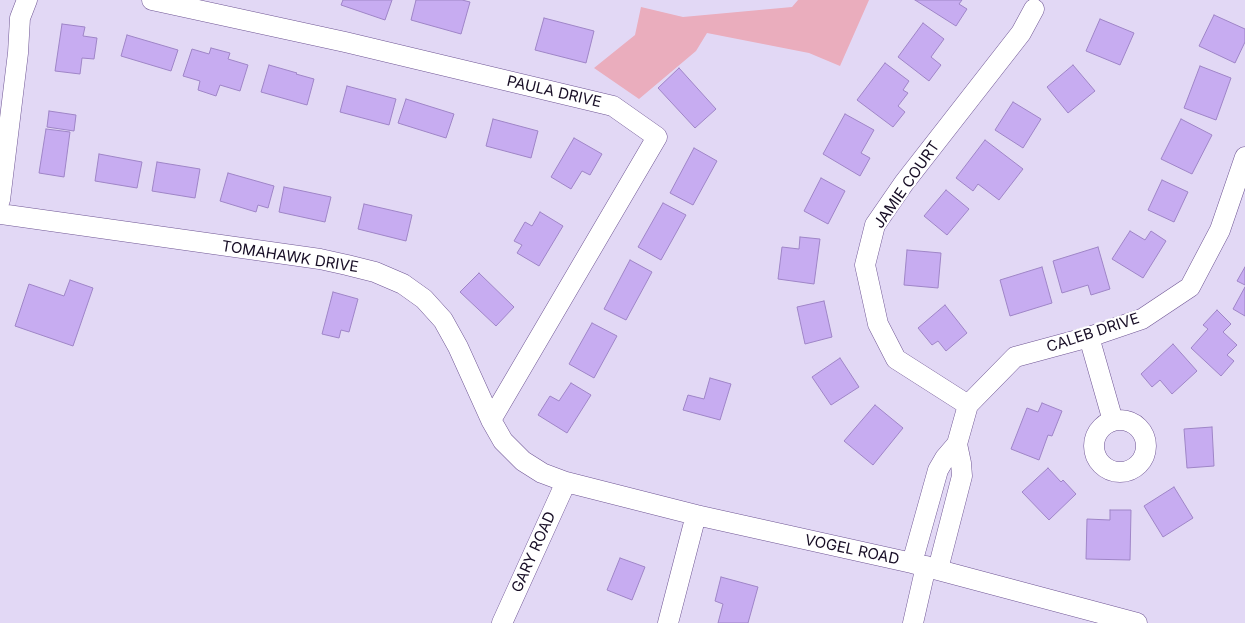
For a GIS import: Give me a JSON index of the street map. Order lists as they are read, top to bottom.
{
  "streets": {
    "street": [
      "PAULA DRIVE",
      "JAMIE COURT",
      "TOMAHAWK DRIVE",
      "CALEB DRIVE",
      "VOGEL ROAD",
      "GARY ROAD"
    ]
  },
  "crossings": [
    ["PAULA DRIVE", "TOMAHAWK DRIVE"],
    ["JAMIE COURT", "CALEB DRIVE"],
    ["TOMAHAWK DRIVE", "VOGEL ROAD"],
    ["TOMAHAWK DRIVE", "GARY ROAD"],
    ["CALEB DRIVE", "VOGEL ROAD"],
    ["VOGEL ROAD", "GARY ROAD"]
  ]
}
